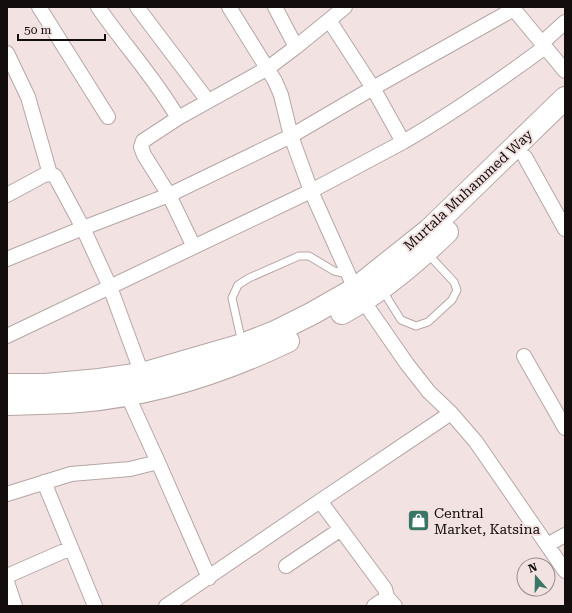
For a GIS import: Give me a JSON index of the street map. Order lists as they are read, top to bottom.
{
  "streets": {
    "main road": ["Murtala Muhammed Way"]
  },
  "places": {
    "shop": ["Central Market, Katsina"]
  },
  "scale_bar": "50 m",
  "north": "top"
}
